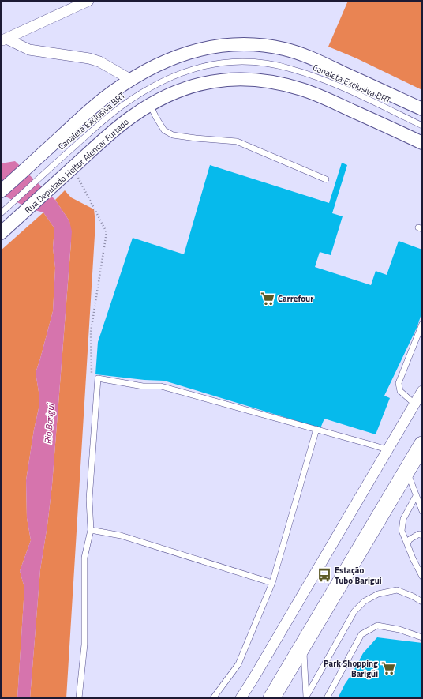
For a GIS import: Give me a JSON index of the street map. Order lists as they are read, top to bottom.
{
  "streets": {
    "street": ["Rua Deputado Heitor Alencar Furtado"],
    "lane": ["Canaleta Exclusiva BRT"]
  },
  "water": ["Rio Barigui"],
  "places": {
    "supermarket": ["Carrefour", "Park Shopping Barigüi"],
    "bus stop": ["Estação Tubo Barigui"]
  }
}
